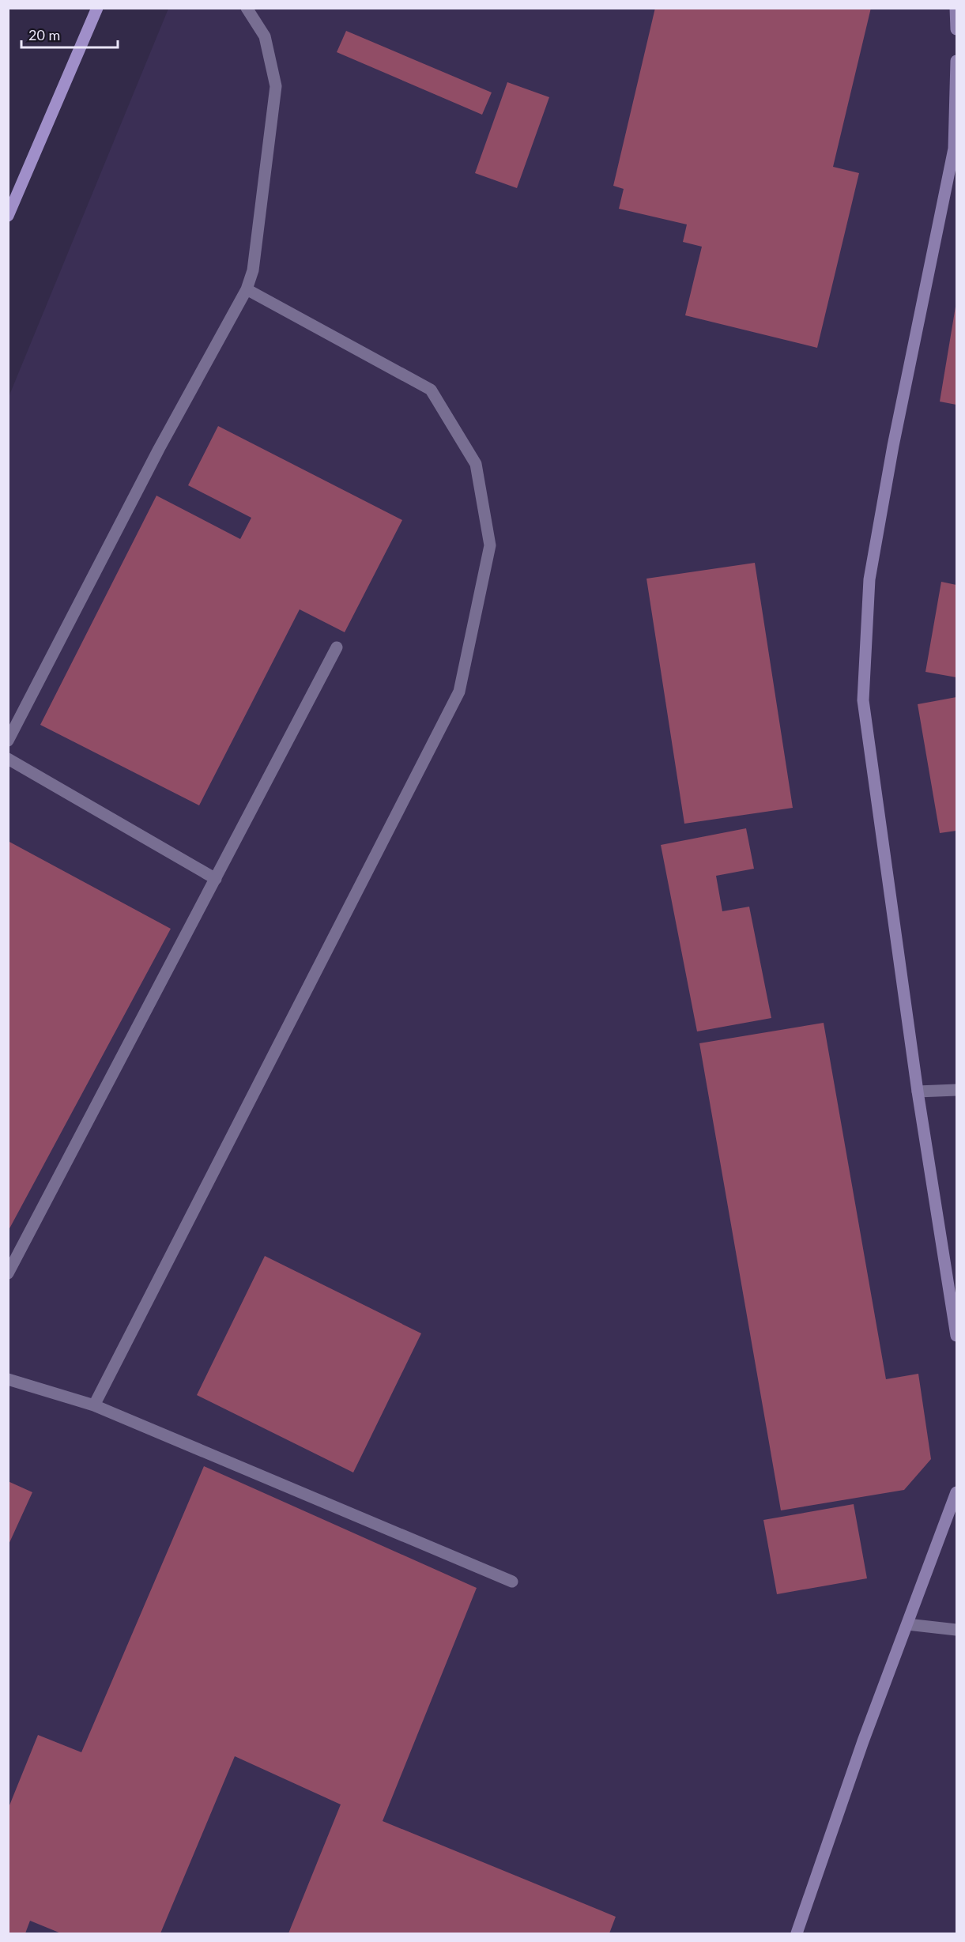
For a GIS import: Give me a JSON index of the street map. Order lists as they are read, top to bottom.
{
  "scale_bar": "20 m"
}
